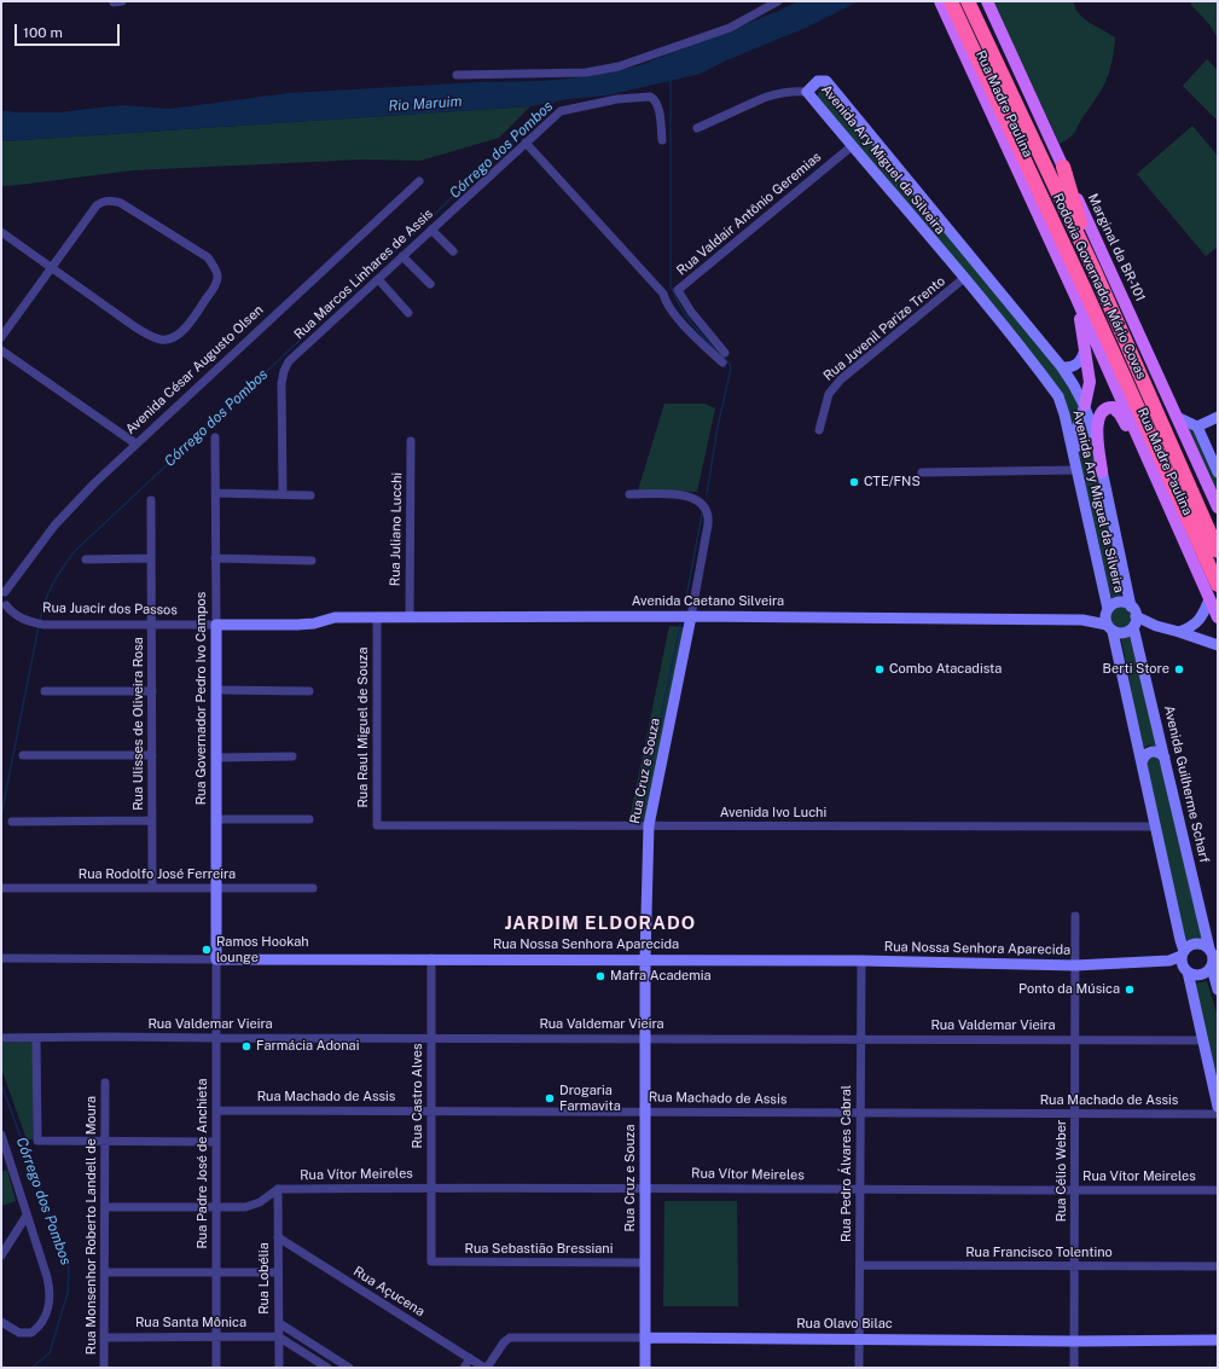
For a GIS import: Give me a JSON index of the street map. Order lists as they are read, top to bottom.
{
  "streets": {
    "highway": ["Rodovia Governador Mário Covas"],
    "main road": [
      "Rua Madre Paulina",
      "Avenida Ary Miguel da Silveira",
      "Marginal da BR-101",
      "Avenida Caetano Silveira",
      "Rua Juacir dos Passos",
      "Rua Governador Pedro Ivo Campos",
      "Rua Cruz e Souza",
      "Avenida Guilherme Scharf",
      "Rua Nossa Senhora Aparecida",
      "Rua Olavo Bilac"
    ],
    "street": [
      "Rua Valdair Antônio Geremias",
      "Rua Marcos Linhares de Assis",
      "Rua Juvenil Parize Trento",
      "Avenida César Augusto Olsen",
      "Rua Juliano Lucchi",
      "Rua Ulisses de Oliveira Rosa",
      "Rua Raul Miguel de Souza",
      "Avenida Ivo Luchi",
      "Rua Rodolfo José Ferreira",
      "Rua Valdemar Vieira",
      "Rua Castro Alves",
      "Rua Machado de Assis",
      "Rua Padre José de Anchieta",
      "Rua Pedro Álvares Cabral",
      "Rua Célio Weber",
      "Rua Vítor Meireles",
      "Rua Monsenhor Roberto Landell de Moura",
      "Rua Sebastião Bressiani",
      "Rua Francisco Tolentino",
      "Rua Lobélia",
      "Rua Açucena",
      "Rua Santa Mônica"
    ]
  },
  "crossings": [
    ["Rua Madre Paulina", "Rodovia Governador Mário Covas"],
    ["Avenida Ary Miguel da Silveira", "Rua Valdair Antônio Geremias"],
    ["Avenida Ary Miguel da Silveira", "Rua Juvenil Parize Trento"],
    ["Avenida Ary Miguel da Silveira", "Avenida Caetano Silveira"],
    ["Avenida Ary Miguel da Silveira", "Avenida Guilherme Scharf"],
    ["Rua Juliano Lucchi", "Avenida Caetano Silveira"],
    ["Avenida Caetano Silveira", "Rua Juacir dos Passos"],
    ["Avenida Caetano Silveira", "Rua Raul Miguel de Souza"],
    ["Avenida Caetano Silveira", "Rua Cruz e Souza"],
    ["Avenida Caetano Silveira", "Avenida Guilherme Scharf"],
    ["Rua Juacir dos Passos", "Rua Governador Pedro Ivo Campos"],
    ["Rua Juacir dos Passos", "Rua Ulisses de Oliveira Rosa"],
    ["Rua Governador Pedro Ivo Campos", "Rua Rodolfo José Ferreira"],
    ["Rua Governador Pedro Ivo Campos", "Rua Nossa Senhora Aparecida"],
    ["Rua Governador Pedro Ivo Campos", "Rua Padre José de Anchieta"],
    ["Rua Ulisses de Oliveira Rosa", "Rua Rodolfo José Ferreira"],
    ["Rua Raul Miguel de Souza", "Avenida Ivo Luchi"],
    ["Rua Cruz e Souza", "Avenida Ivo Luchi"],
    ["Rua Cruz e Souza", "Rua Nossa Senhora Aparecida"],
    ["Rua Cruz e Souza", "Rua Valdemar Vieira"],
    ["Rua Cruz e Souza", "Rua Machado de Assis"],
    ["Rua Cruz e Souza", "Rua Vítor Meireles"],
    ["Rua Cruz e Souza", "Rua Sebastião Bressiani"],
    ["Rua Cruz e Souza", "Rua Olavo Bilac"],
    ["Avenida Guilherme Scharf", "Rua Nossa Senhora Aparecida"],
    ["Rua Nossa Senhora Aparecida", "Rua Castro Alves"],
    ["Rua Nossa Senhora Aparecida", "Rua Padre José de Anchieta"],
    ["Rua Nossa Senhora Aparecida", "Rua Pedro Álvares Cabral"],
    ["Rua Nossa Senhora Aparecida", "Rua Célio Weber"],
    ["Rua Valdemar Vieira", "Rua Castro Alves"],
    ["Rua Valdemar Vieira", "Rua Padre José de Anchieta"],
    ["Rua Valdemar Vieira", "Rua Pedro Álvares Cabral"],
    ["Rua Valdemar Vieira", "Rua Célio Weber"],
    ["Rua Castro Alves", "Rua Machado de Assis"],
    ["Rua Castro Alves", "Rua Vítor Meireles"],
    ["Rua Castro Alves", "Rua Sebastião Bressiani"],
    ["Rua Machado de Assis", "Rua Padre José de Anchieta"],
    ["Rua Machado de Assis", "Rua Pedro Álvares Cabral"],
    ["Rua Machado de Assis", "Rua Célio Weber"],
    ["Rua Padre José de Anchieta", "Rua Santa Mônica"],
    ["Rua Pedro Álvares Cabral", "Rua Vítor Meireles"],
    ["Rua Pedro Álvares Cabral", "Rua Francisco Tolentino"],
    ["Rua Pedro Álvares Cabral", "Rua Olavo Bilac"],
    ["Rua Célio Weber", "Rua Vítor Meireles"],
    ["Rua Célio Weber", "Rua Francisco Tolentino"],
    ["Rua Célio Weber", "Rua Olavo Bilac"],
    ["Rua Vítor Meireles", "Rua Lobélia"],
    ["Rua Monsenhor Roberto Landell de Moura", "Rua Santa Mônica"],
    ["Rua Lobélia", "Rua Açucena"],
    ["Rua Lobélia", "Rua Santa Mônica"],
    ["Rua Açucena", "Rua Olavo Bilac"]
  ],
  "districts": ["JARDIM ELDORADO"],
  "water": ["Rio Maruim", "Córrego dos Pombos"],
  "places": [
    "CTE/FNS",
    "Combo Atacadista",
    "Berti Store",
    "Ramos Hookah lounge",
    "Mafra Academia",
    "Ponto da Música",
    "Farmácia Adonai",
    "Drogaria Farmavita"
  ],
  "scale_bar": "100 m"
}
